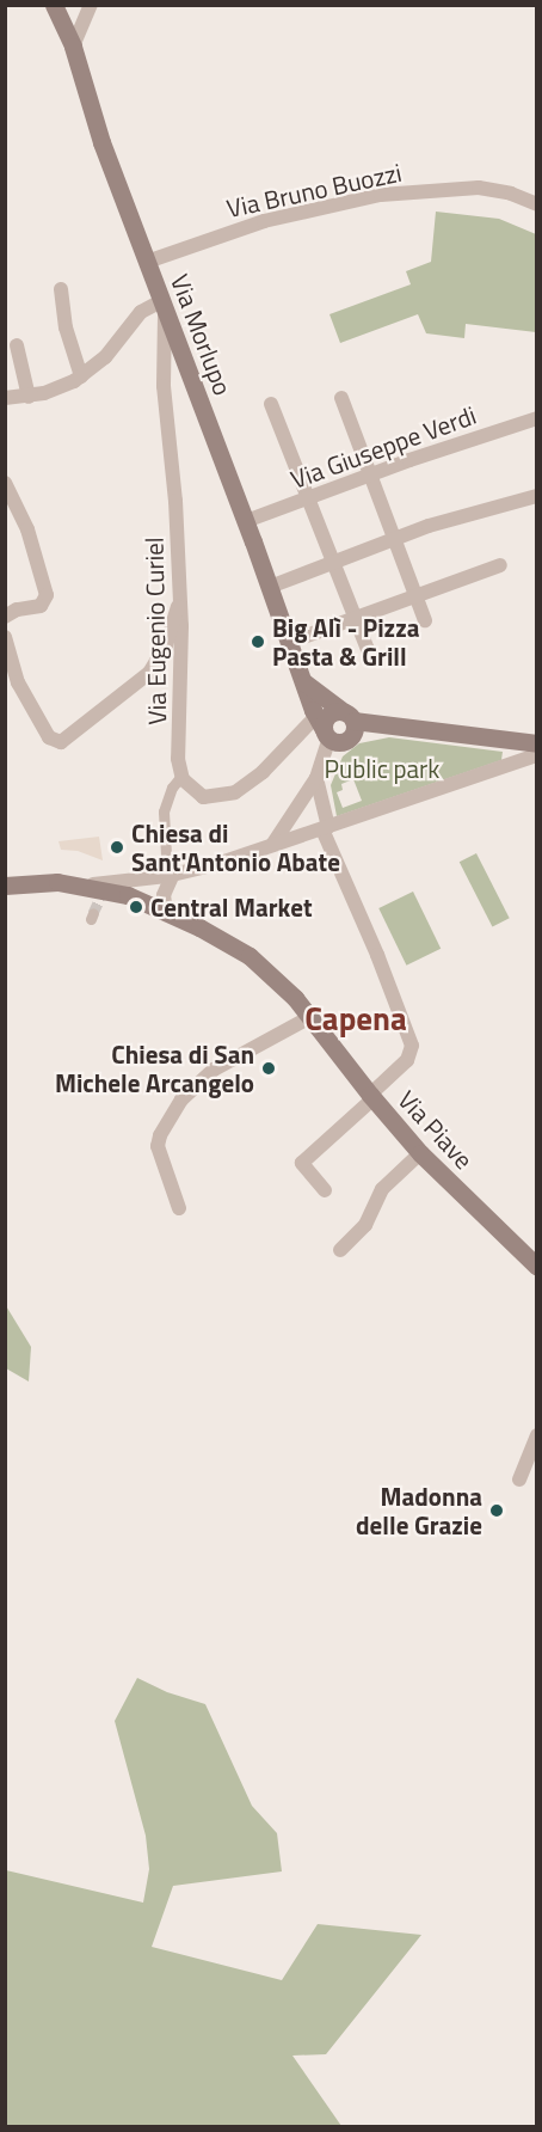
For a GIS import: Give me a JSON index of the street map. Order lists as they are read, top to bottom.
{
  "streets": {
    "main road": ["Via Morlupo", "Via Piave"],
    "street": ["Via Bruno Buozzi", "Via Giuseppe Verdi", "Via Eugenio Curiel"]
  },
  "crossings": [
    ["Via Bruno Buozzi", "Via Morlupo"],
    ["Via Morlupo", "Via Giuseppe Verdi"],
    ["Via Morlupo", "Via Eugenio Curiel"]
  ],
  "districts": ["Capena"],
  "parks": ["Public park"],
  "places": [
    "Big Alì - Pizza Pasta & Grill",
    "Chiesa di Sant'Antonio Abate",
    "Central Market",
    "Chiesa di San Michele Arcangelo",
    "Madonna delle Grazie"
  ]
}
